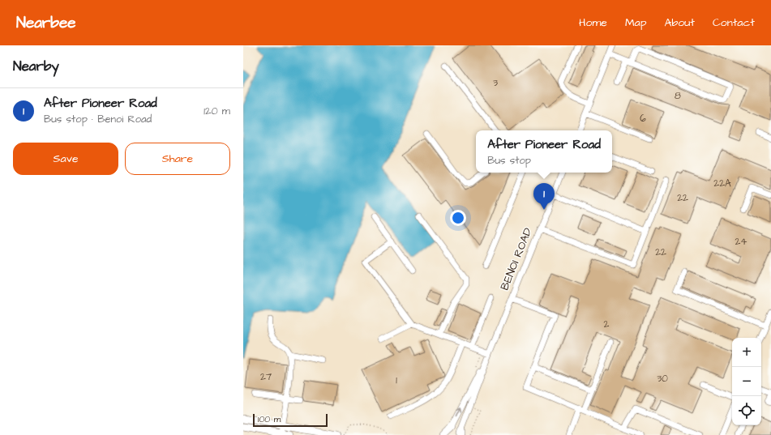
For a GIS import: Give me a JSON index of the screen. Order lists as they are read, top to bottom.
{
  "streets": {
    "street": ["BENOI ROAD"]
  },
  "house_numbers": [
    "3",
    "8",
    "6",
    "22A",
    "22",
    "24",
    "22",
    "2",
    "27",
    "30",
    "1"
  ],
  "scale_bar": "100 m",
  "page": {
    "header": "Nearbee",
    "nav": [
      "Home",
      "Map",
      "About",
      "Contact"
    ],
    "heading": "Nearby",
    "list": [
      {
        "mark": "1",
        "name": "After Pioneer Road",
        "note": "Bus stop · Benoi Road",
        "value": "120 m"
      }
    ],
    "popup": ["After Pioneer Road", "Bus stop"],
    "buttons": ["Save", "Share"],
    "pins": "1",
    "map_buttons": ["+", "−"],
    "scale": "100 m"
  }
}
